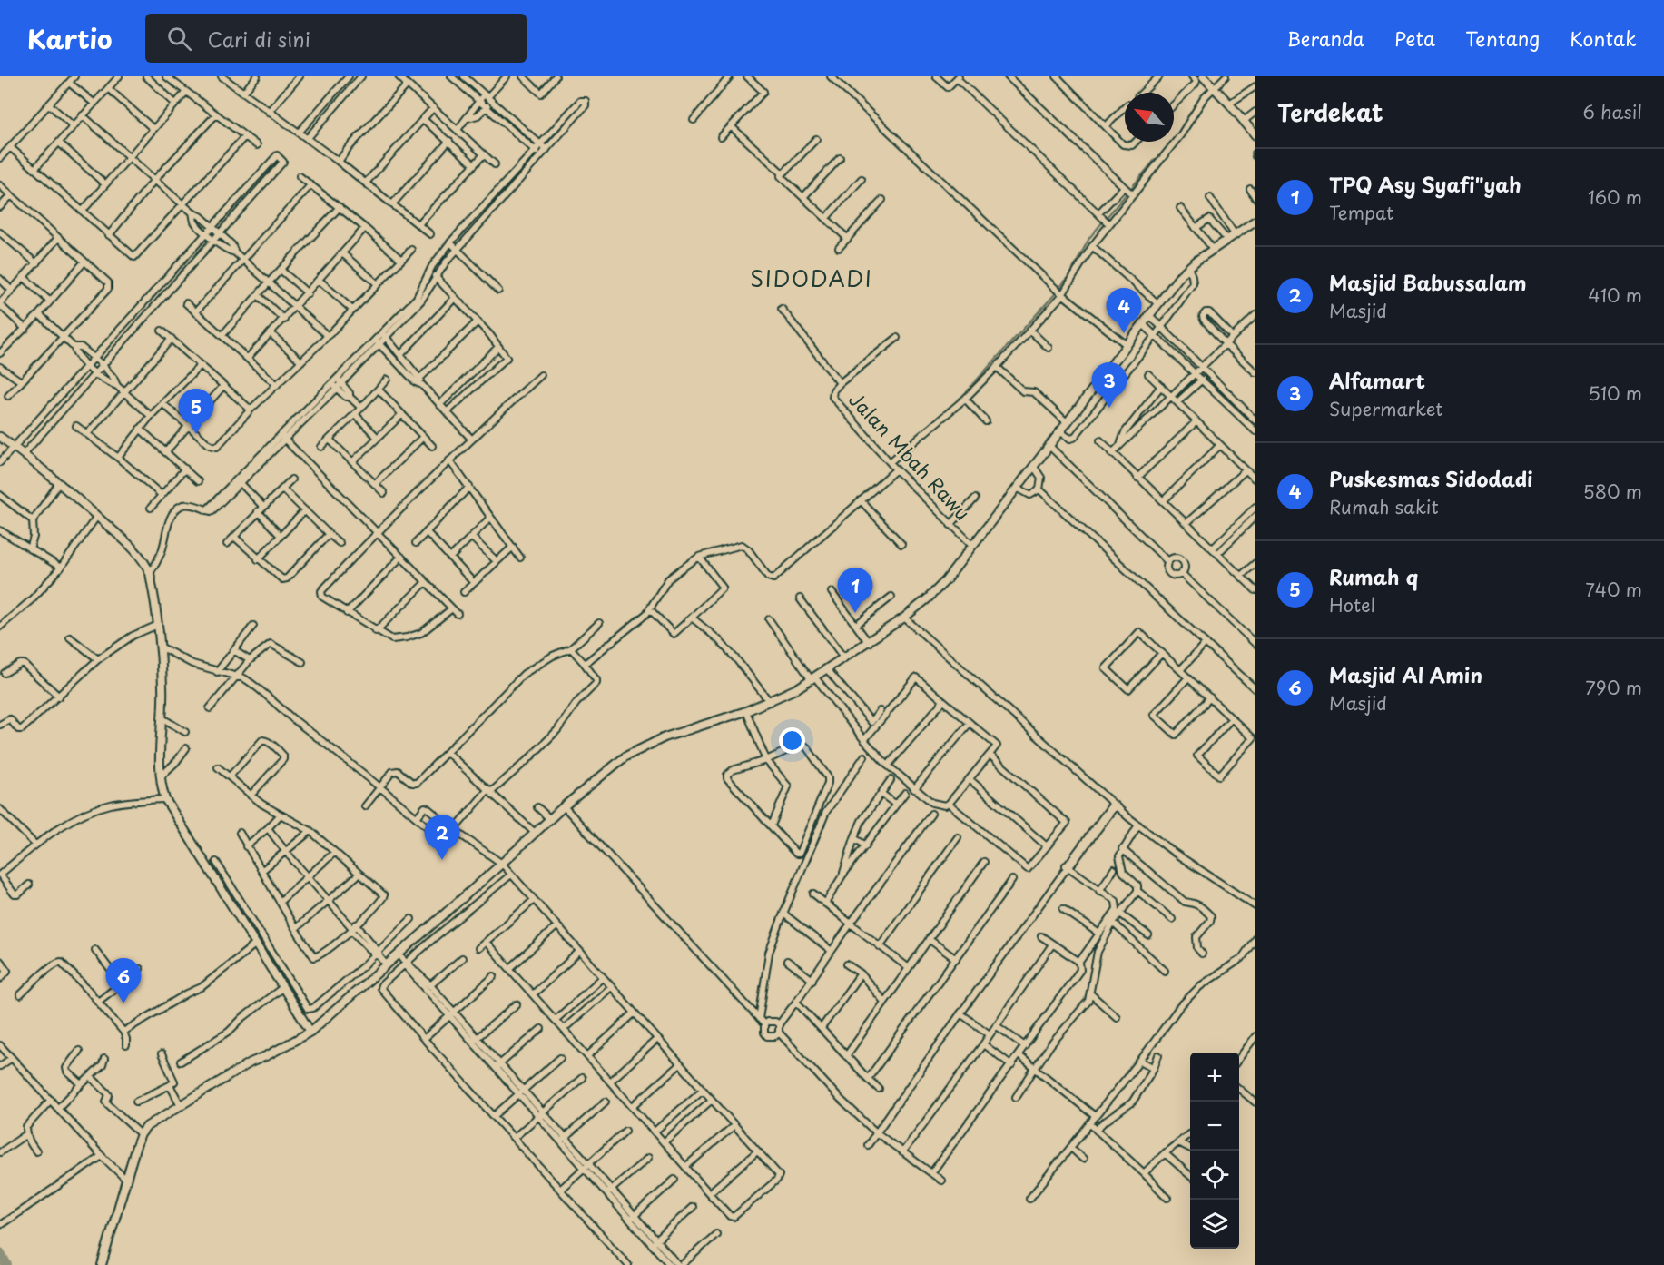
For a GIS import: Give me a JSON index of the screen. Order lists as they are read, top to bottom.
{
  "streets": {
    "street": ["Jalan Mbah Rawu"]
  },
  "districts": ["SIDODADI"],
  "north": "top left",
  "page": {
    "header": "Kartio",
    "search": "Cari di sini",
    "nav": [
      "Beranda",
      "Peta",
      "Tentang",
      "Kontak"
    ],
    "heading": ["Terdekat", "6 hasil"],
    "list": [
      {
        "mark": "1",
        "name": "TPQ Asy Syafi\"yah",
        "note": "Tempat",
        "value": "160 m"
      },
      {
        "mark": "2",
        "name": "Masjid Babussalam",
        "note": "Masjid",
        "value": "410 m"
      },
      {
        "mark": "3",
        "name": "Alfamart",
        "note": "Supermarket",
        "value": "510 m"
      },
      {
        "mark": "4",
        "name": "Puskesmas Sidodadi",
        "note": "Rumah sakit",
        "value": "580 m"
      },
      {
        "mark": "5",
        "name": "Rumah q",
        "note": "Hotel",
        "value": "740 m"
      },
      {
        "mark": "6",
        "name": "Masjid Al Amin",
        "note": "Masjid",
        "value": "790 m"
      }
    ],
    "pins": [
      "4",
      "3",
      "5",
      "1",
      "2",
      "6"
    ],
    "map_buttons": ["+", "−"]
  }
}
